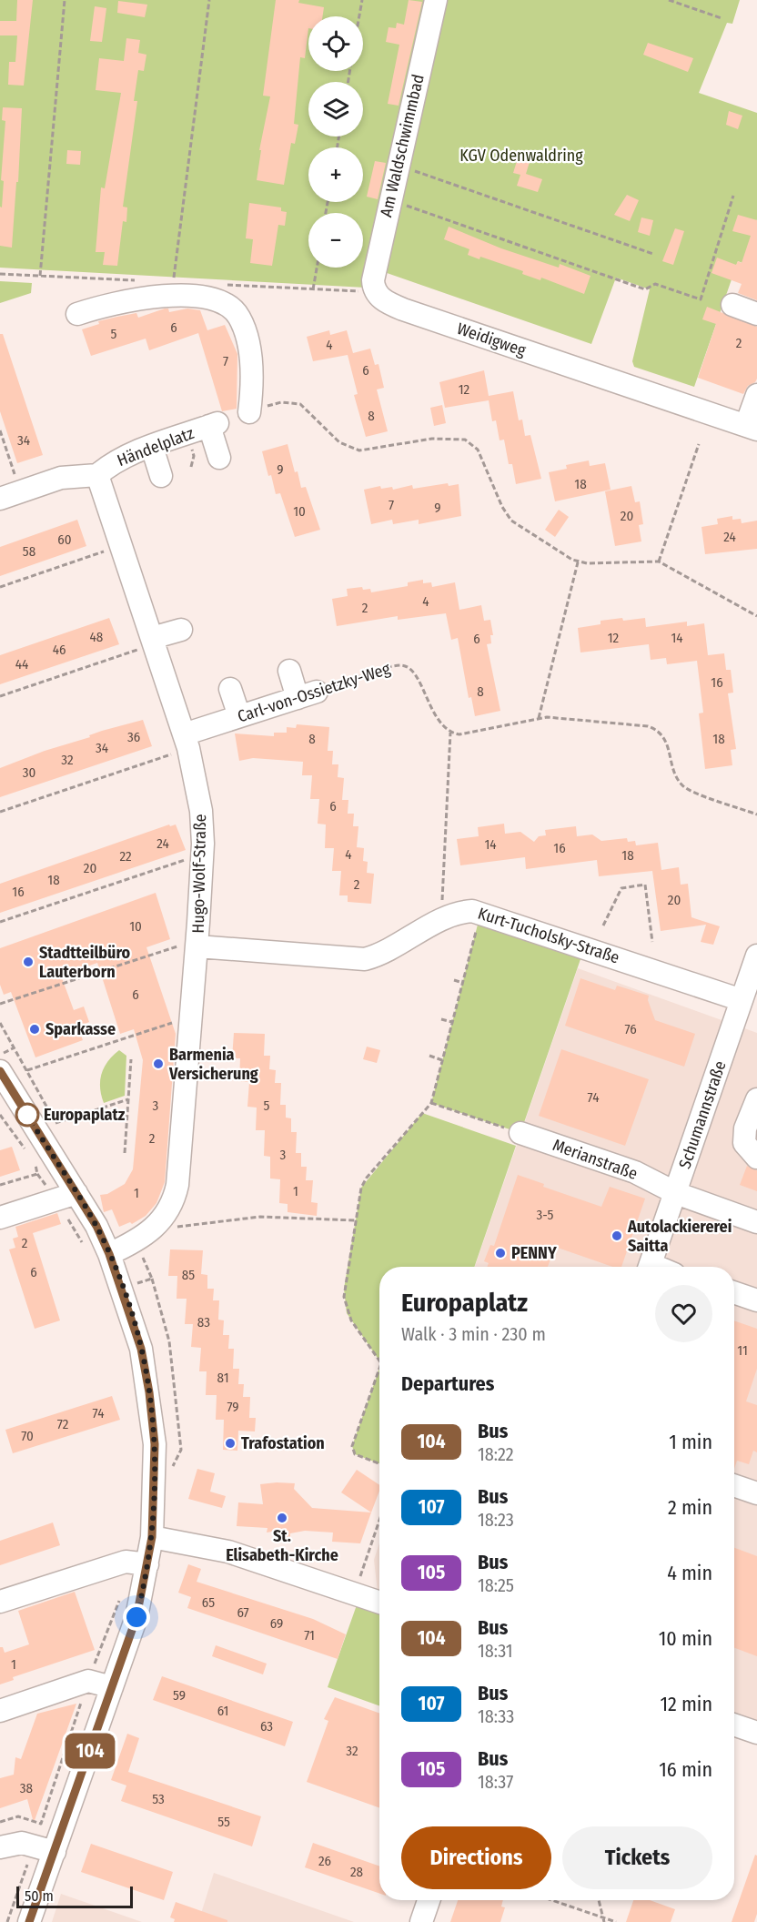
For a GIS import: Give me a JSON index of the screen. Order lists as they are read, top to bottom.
{
  "streets": {
    "street": [
      "Am Waldschwimmbad",
      "Weidigweg",
      "Händelplatz",
      "Carl-von-Ossietzky-Weg",
      "Hugo-Wolf-Straße",
      "Kurt-Tucholsky-Straße",
      "Schumannstraße",
      "Merianstraße"
    ]
  },
  "crossings": [
    ["Am Waldschwimmbad", "Weidigweg"],
    ["Händelplatz", "Hugo-Wolf-Straße"],
    ["Carl-von-Ossietzky-Weg", "Hugo-Wolf-Straße"],
    ["Hugo-Wolf-Straße", "Kurt-Tucholsky-Straße"],
    ["Kurt-Tucholsky-Straße", "Schumannstraße"],
    ["Schumannstraße", "Merianstraße"]
  ],
  "parks": ["KGV Odenwaldring"],
  "places": [
    "Stadtteilbüro Lauterborn",
    "Sparkasse",
    "Barmenia Versicherung",
    "Europaplatz",
    "Autolackiererei Saitta",
    "PENNY",
    "Trafostation",
    "St. Elisabeth-Kirche"
  ],
  "lines": ["bus line 104"],
  "house_numbers": [
    "6",
    "5",
    "2",
    "4",
    "7",
    "6",
    "12",
    "8",
    "34",
    "9",
    "18",
    "7",
    "9",
    "10",
    "20",
    "24",
    "60",
    "58",
    "4",
    "2",
    "48",
    "12",
    "14",
    "6",
    "46",
    "44",
    "16",
    "8",
    "36",
    "8",
    "18",
    "34",
    "32",
    "30",
    "6",
    "24",
    "14",
    "16",
    "4",
    "18",
    "22",
    "20",
    "18",
    "2",
    "16",
    "20",
    "10",
    "6",
    "76",
    "74",
    "3",
    "5",
    "2",
    "3",
    "1",
    "1",
    "3-5",
    "2",
    "6",
    "85",
    "83",
    "11",
    "81",
    "79",
    "74",
    "72",
    "70",
    "65",
    "67",
    "69",
    "71",
    "1",
    "59",
    "61",
    "63",
    "32",
    "38",
    "53",
    "55",
    "26",
    "28"
  ],
  "scale_bar": "50 m",
  "page": {
    "on_map": "104",
    "map_buttons": ["+", "−"],
    "heading": [
      ["Europaplatz", "Walk · 3 min · 230 m"],
      "Departures"
    ],
    "list": [
      {
        "mark": "104",
        "name": "Bus",
        "note": "18:22",
        "value": "1 min"
      },
      {
        "mark": "107",
        "name": "Bus",
        "note": "18:23",
        "value": "2 min"
      },
      {
        "mark": "105",
        "name": "Bus",
        "note": "18:25",
        "value": "4 min"
      },
      {
        "mark": "104",
        "name": "Bus",
        "note": "18:31",
        "value": "10 min"
      },
      {
        "mark": "107",
        "name": "Bus",
        "note": "18:33",
        "value": "12 min"
      },
      {
        "mark": "105",
        "name": "Bus",
        "note": "18:37",
        "value": "16 min"
      }
    ],
    "buttons": ["Directions", "Tickets"],
    "scale": "50 m"
  }
}
